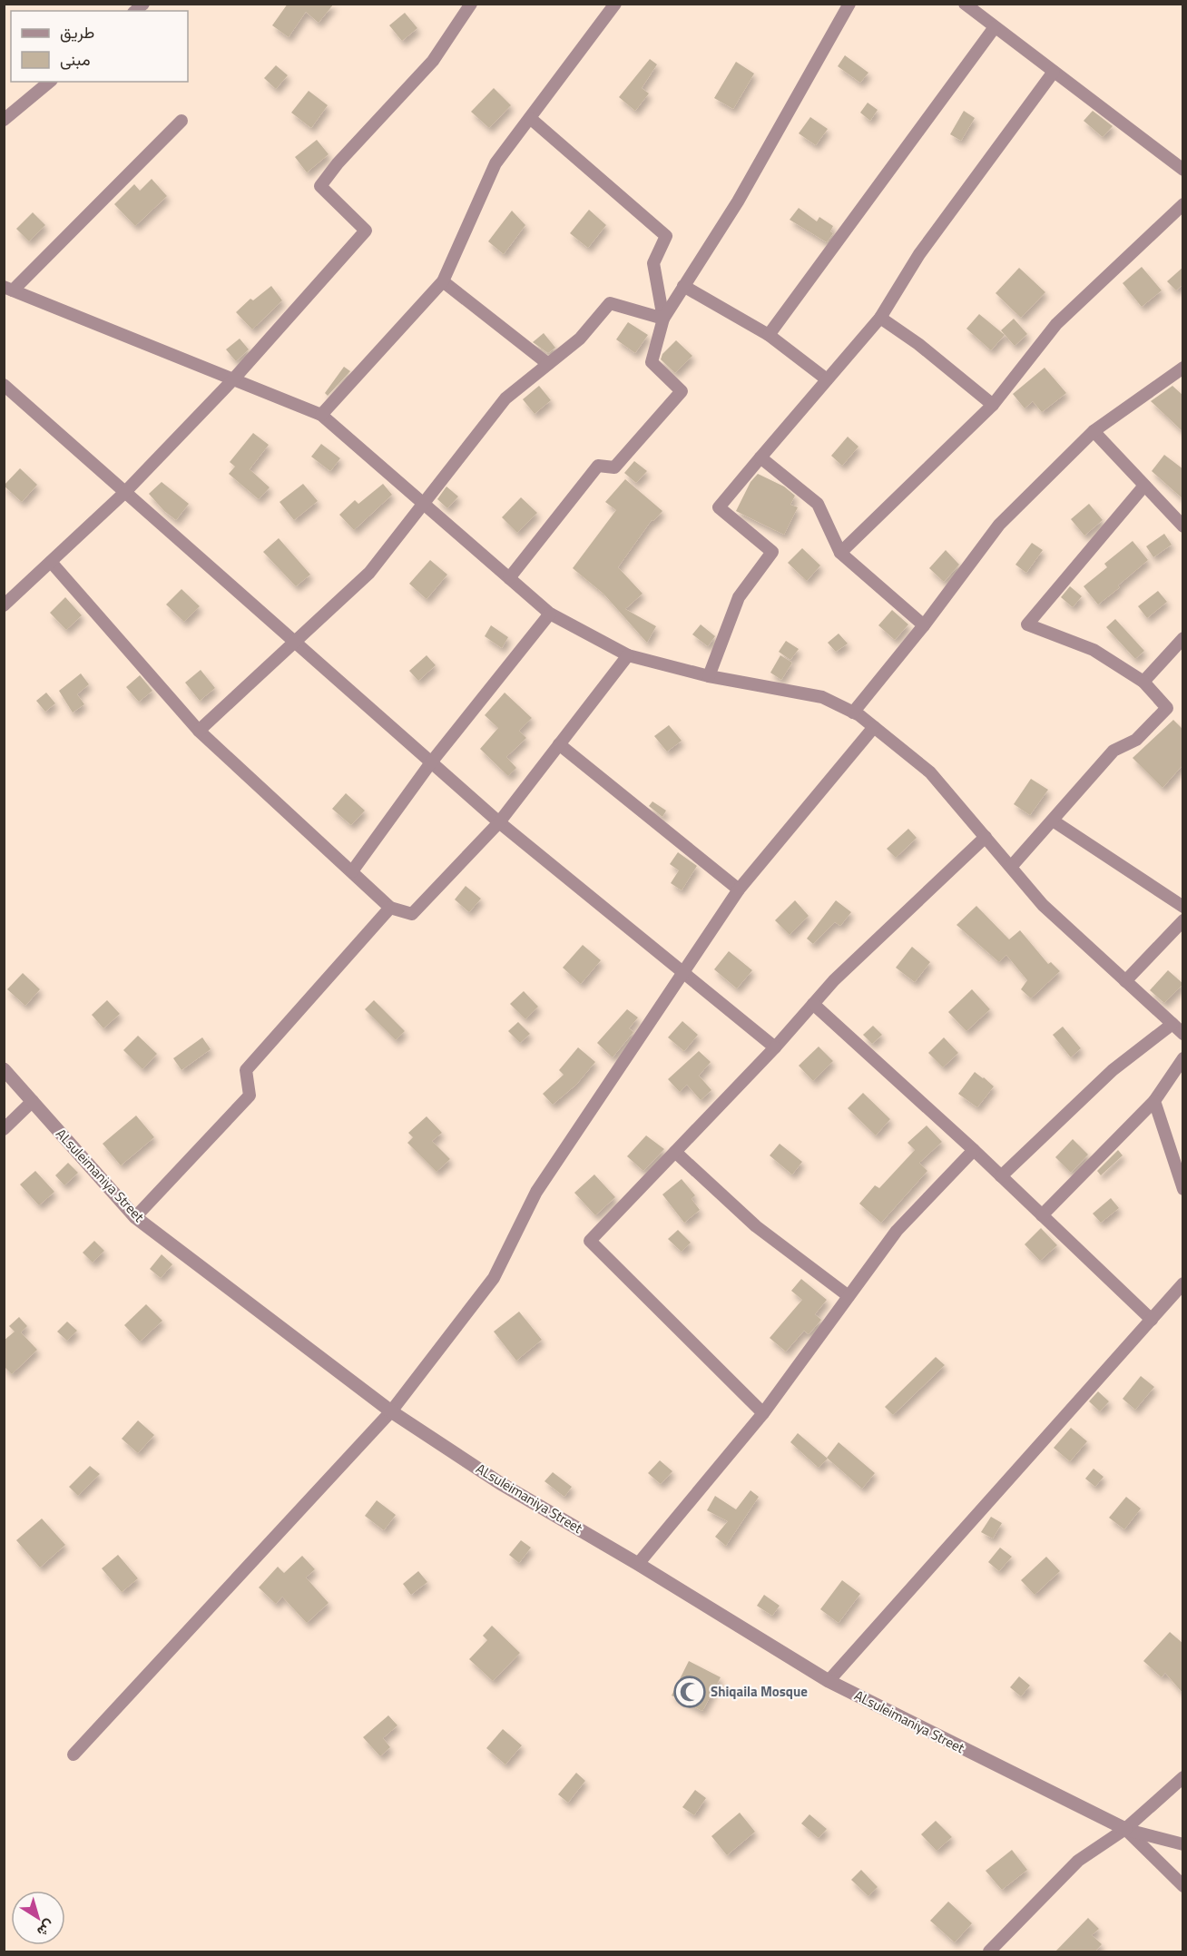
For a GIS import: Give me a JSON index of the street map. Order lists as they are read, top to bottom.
{
  "streets": {
    "street": ["ALsuleimaniya Street"]
  },
  "places": {
    "mosque": ["Shiqaila Mosque"]
  },
  "legend": ["طريق", "مبنى"],
  "north": "bottom right"
}
